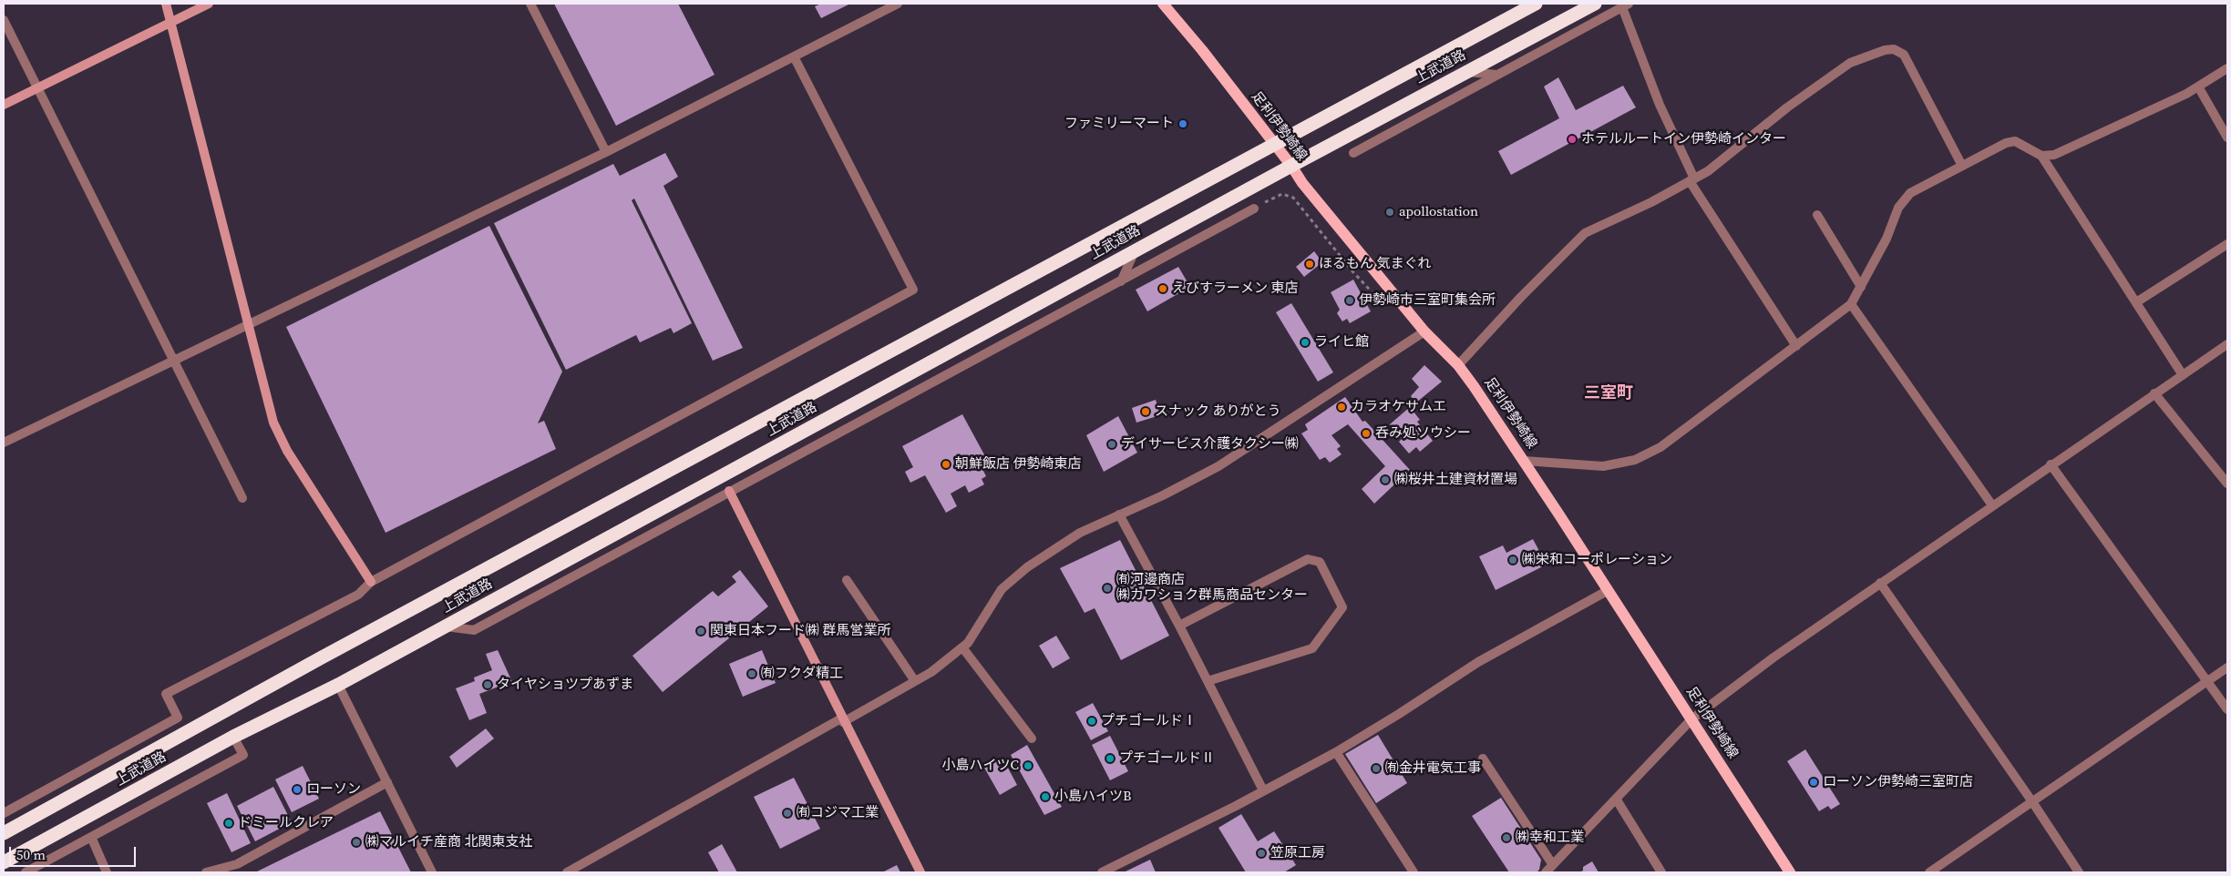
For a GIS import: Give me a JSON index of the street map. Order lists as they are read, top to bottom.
{
  "streets": {
    "highway": ["上武道路"],
    "main road": ["足利伊勢崎線"]
  },
  "crossings": [
    ["上武道路", "足利伊勢崎線"]
  ],
  "districts": ["三室町"],
  "places": [
    "ファミリーマート",
    "ホテルルートイン伊勢崎インター",
    "apollostation",
    "ほるもん 気まぐれ",
    "えびすラーメン 東店",
    "伊勢崎市三室町集会所",
    "ライヒ館",
    "カラオケサムエ",
    "スナック ありがとう",
    "呑み処ソウシー",
    "デイサービス介護タクシー㈱",
    "朝鮮飯店 伊勢崎東店",
    "㈱桜井土建資材置場",
    "㈱栄和コーポレーション",
    "㈲河邊商店 ㈱カワショク群馬商品センター",
    "関東日本フード㈱ 群馬営業所",
    "㈲フクダ精工",
    "タイヤショツプあずま",
    "プチゴールドⅠ",
    "プチゴールドⅡ",
    "小島ハイツC",
    "㈲金井電気工事",
    "ローソン伊勢崎三室町店",
    "ローソン",
    "小島ハイツB",
    "㈲コジマ工業",
    "ドミールクレア",
    "㈱幸和工業",
    "㈱マルイチ産商 北関東支社",
    "笠原工房"
  ],
  "scale_bar": "50 m"
}
